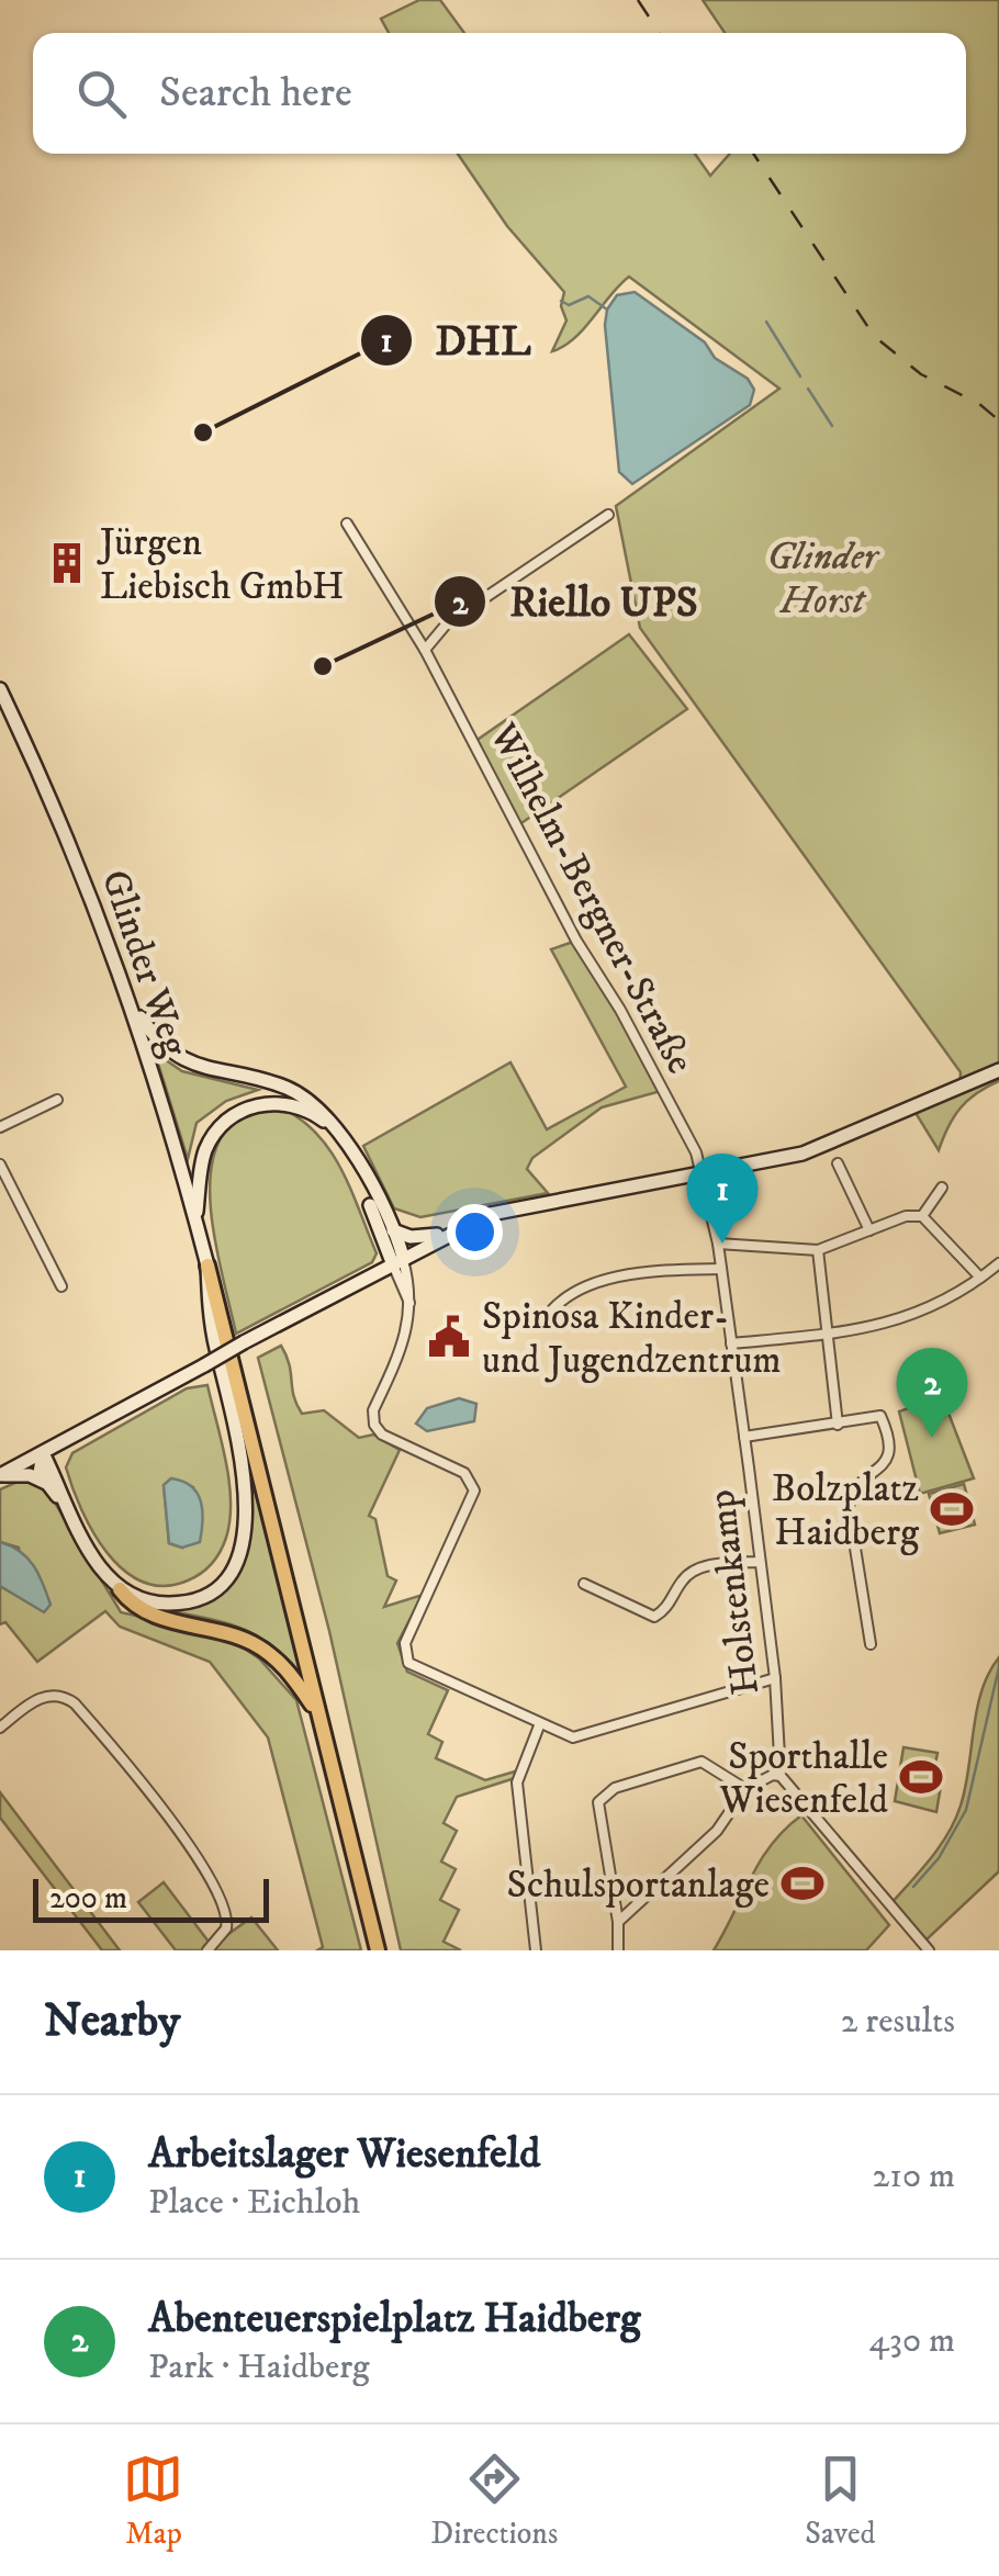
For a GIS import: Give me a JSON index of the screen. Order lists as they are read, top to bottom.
{
  "streets": {
    "main road": ["Glinder Weg"],
    "street": ["Wilhelm-Bergner-Straße", "Holstenkamp"]
  },
  "crossings": [
    ["Wilhelm-Bergner-Straße", "Holstenkamp"]
  ],
  "parks": ["Glinder Horst"],
  "places": {
    "other": ["DHL", "Riello UPS"],
    "building": ["Jürgen Liebisch GmbH"],
    "public building": ["Spinosa Kinder- und Jugendzentrum"],
    "sports": ["Bolzplatz Haidberg", "Sporthalle Wiesenfeld", "Schulsportanlage"]
  },
  "scale_bar": "200 m",
  "page": {
    "search": "Search here",
    "pins": ["1", "2"],
    "scale": "200 m",
    "heading": ["Nearby", "2 results"],
    "list": [
      {
        "mark": "1",
        "name": "Arbeitslager Wiesenfeld",
        "note": "Place · Eichloh",
        "value": "210 m"
      },
      {
        "mark": "2",
        "name": "Abenteuerspielplatz Haidberg",
        "note": "Park · Haidberg",
        "value": "430 m"
      }
    ],
    "nav": ["Map", "Directions", "Saved"]
  }
}
